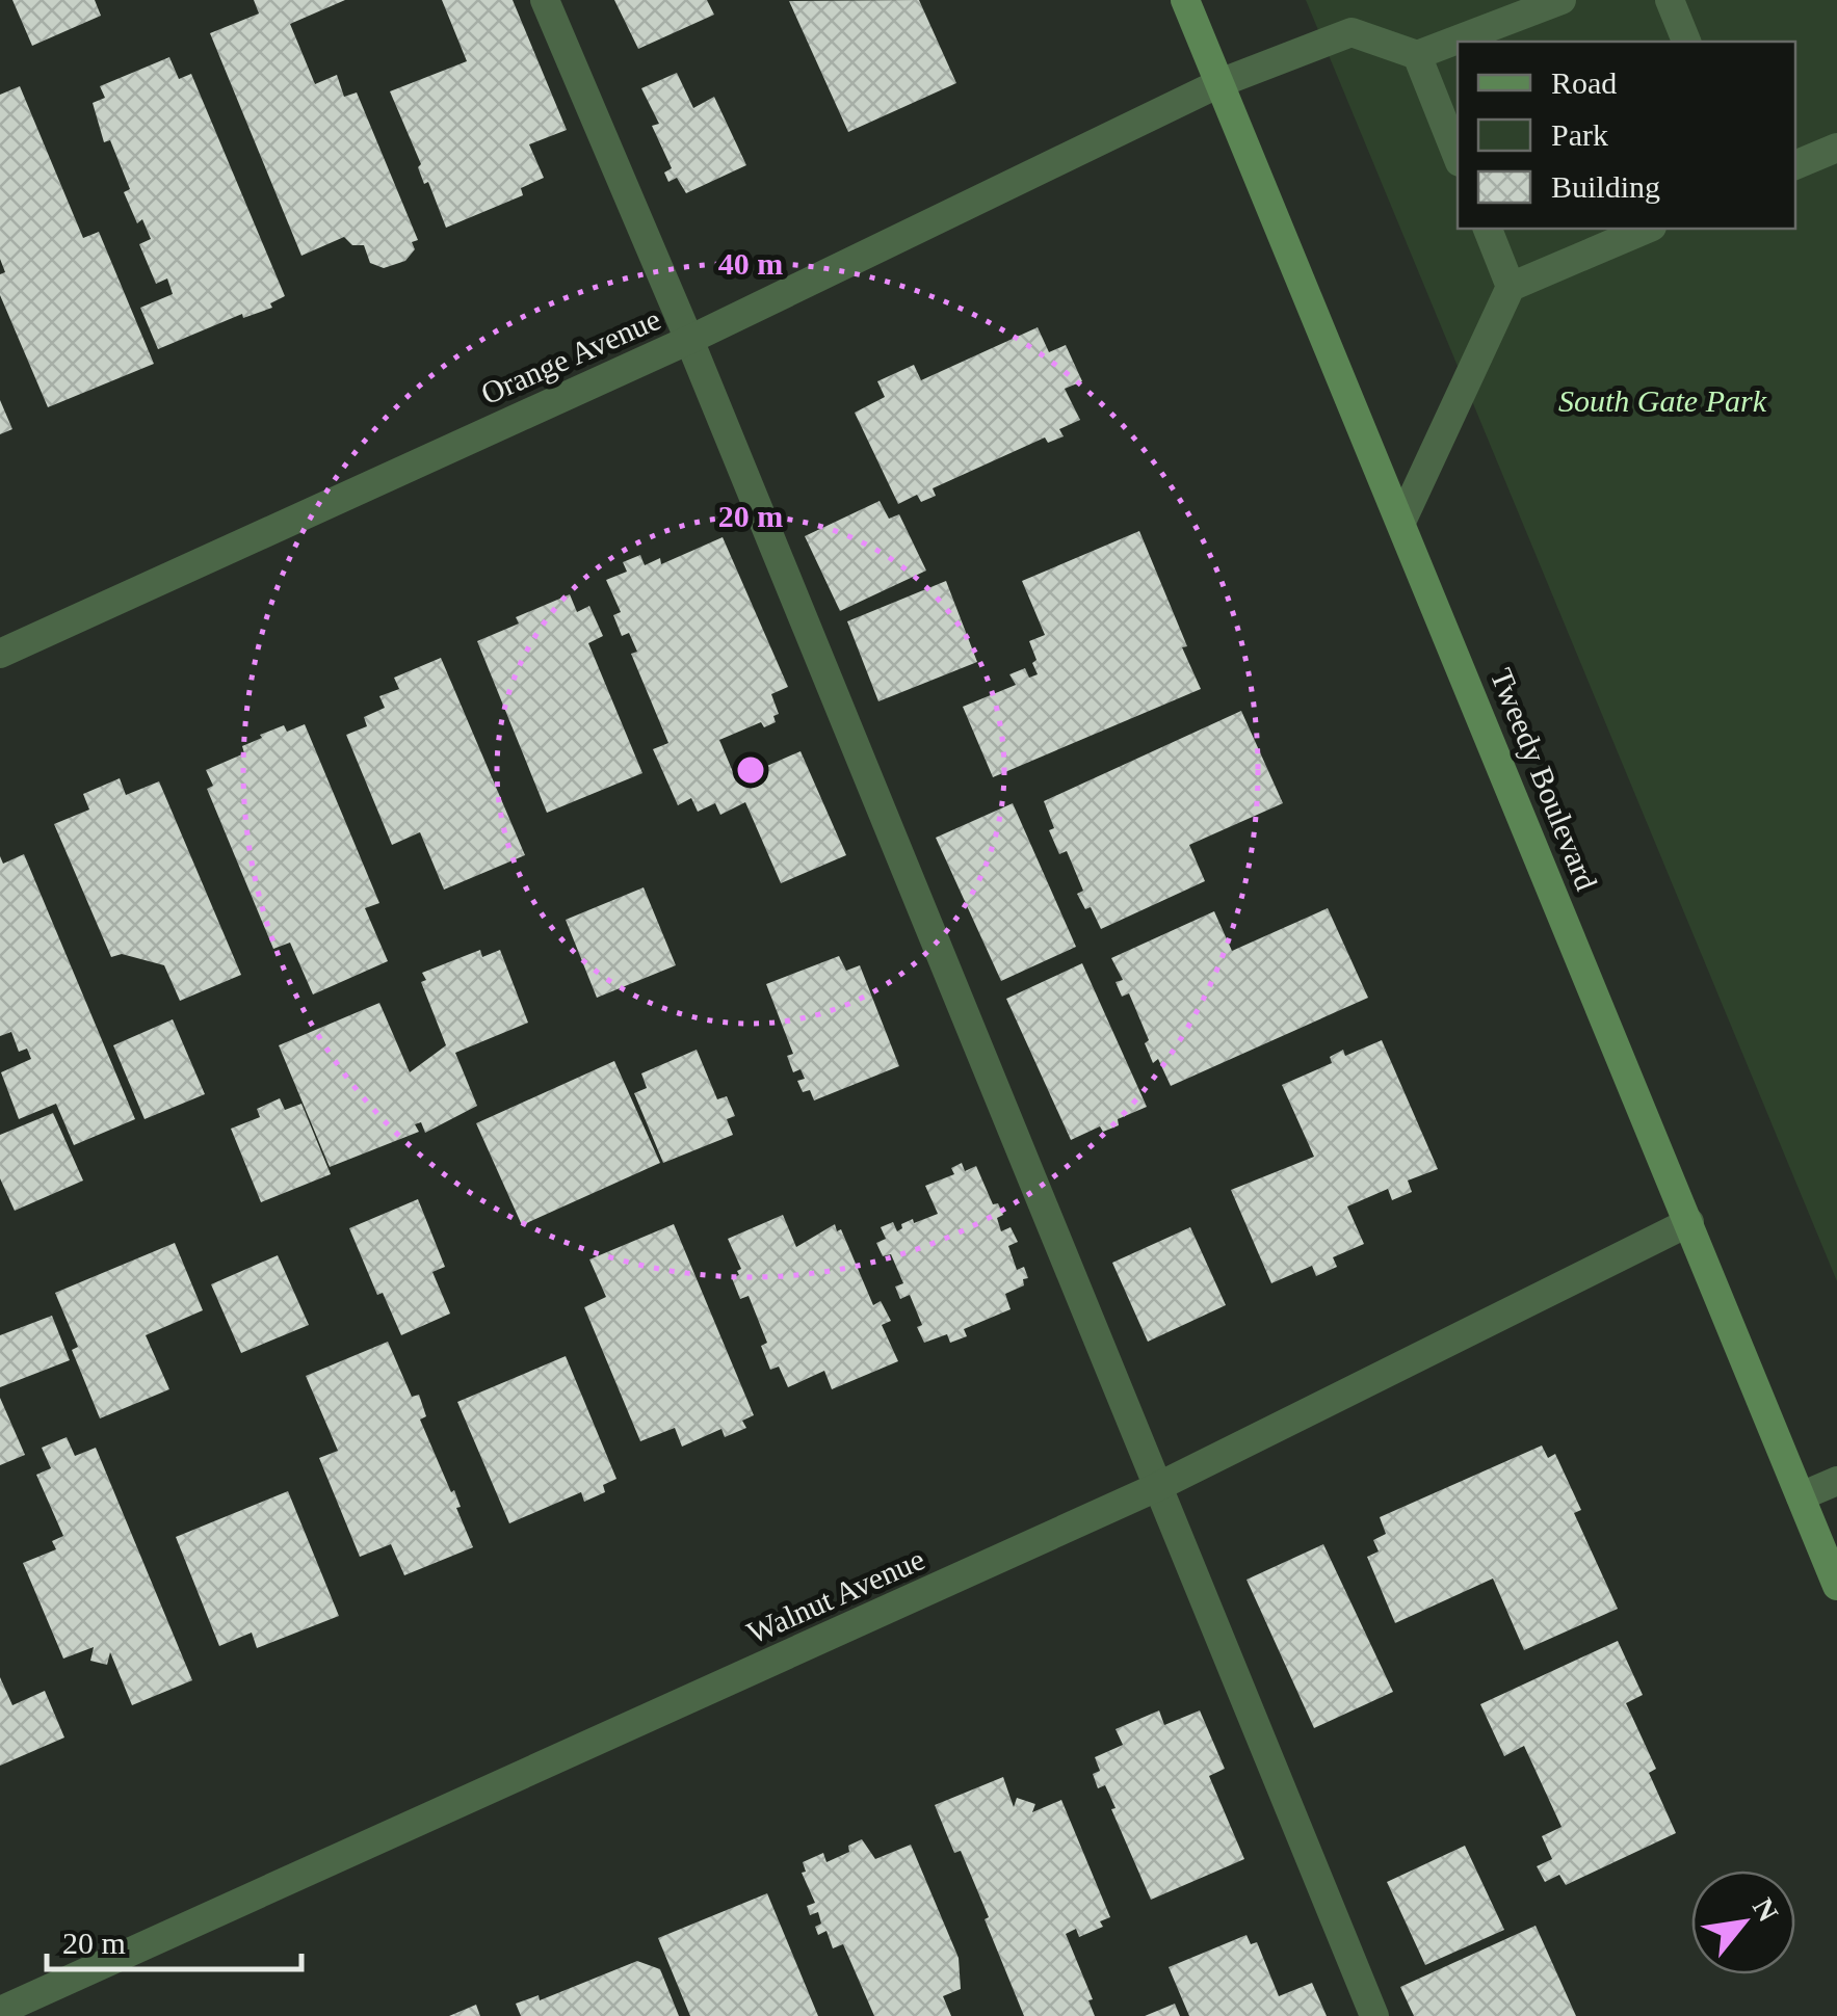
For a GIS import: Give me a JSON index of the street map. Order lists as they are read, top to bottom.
{
  "streets": {
    "main road": ["Tweedy Boulevard"],
    "street": ["Orange Avenue", "Walnut Avenue"]
  },
  "crossings": [
    ["Orange Avenue", "Tweedy Boulevard"],
    ["Tweedy Boulevard", "Walnut Avenue"]
  ],
  "parks": ["South Gate Park"],
  "legend": ["Road", "Park", "Building"],
  "scale_bar": "20 m",
  "north": "top right",
  "rings": ["40 m", "20 m"]
}
